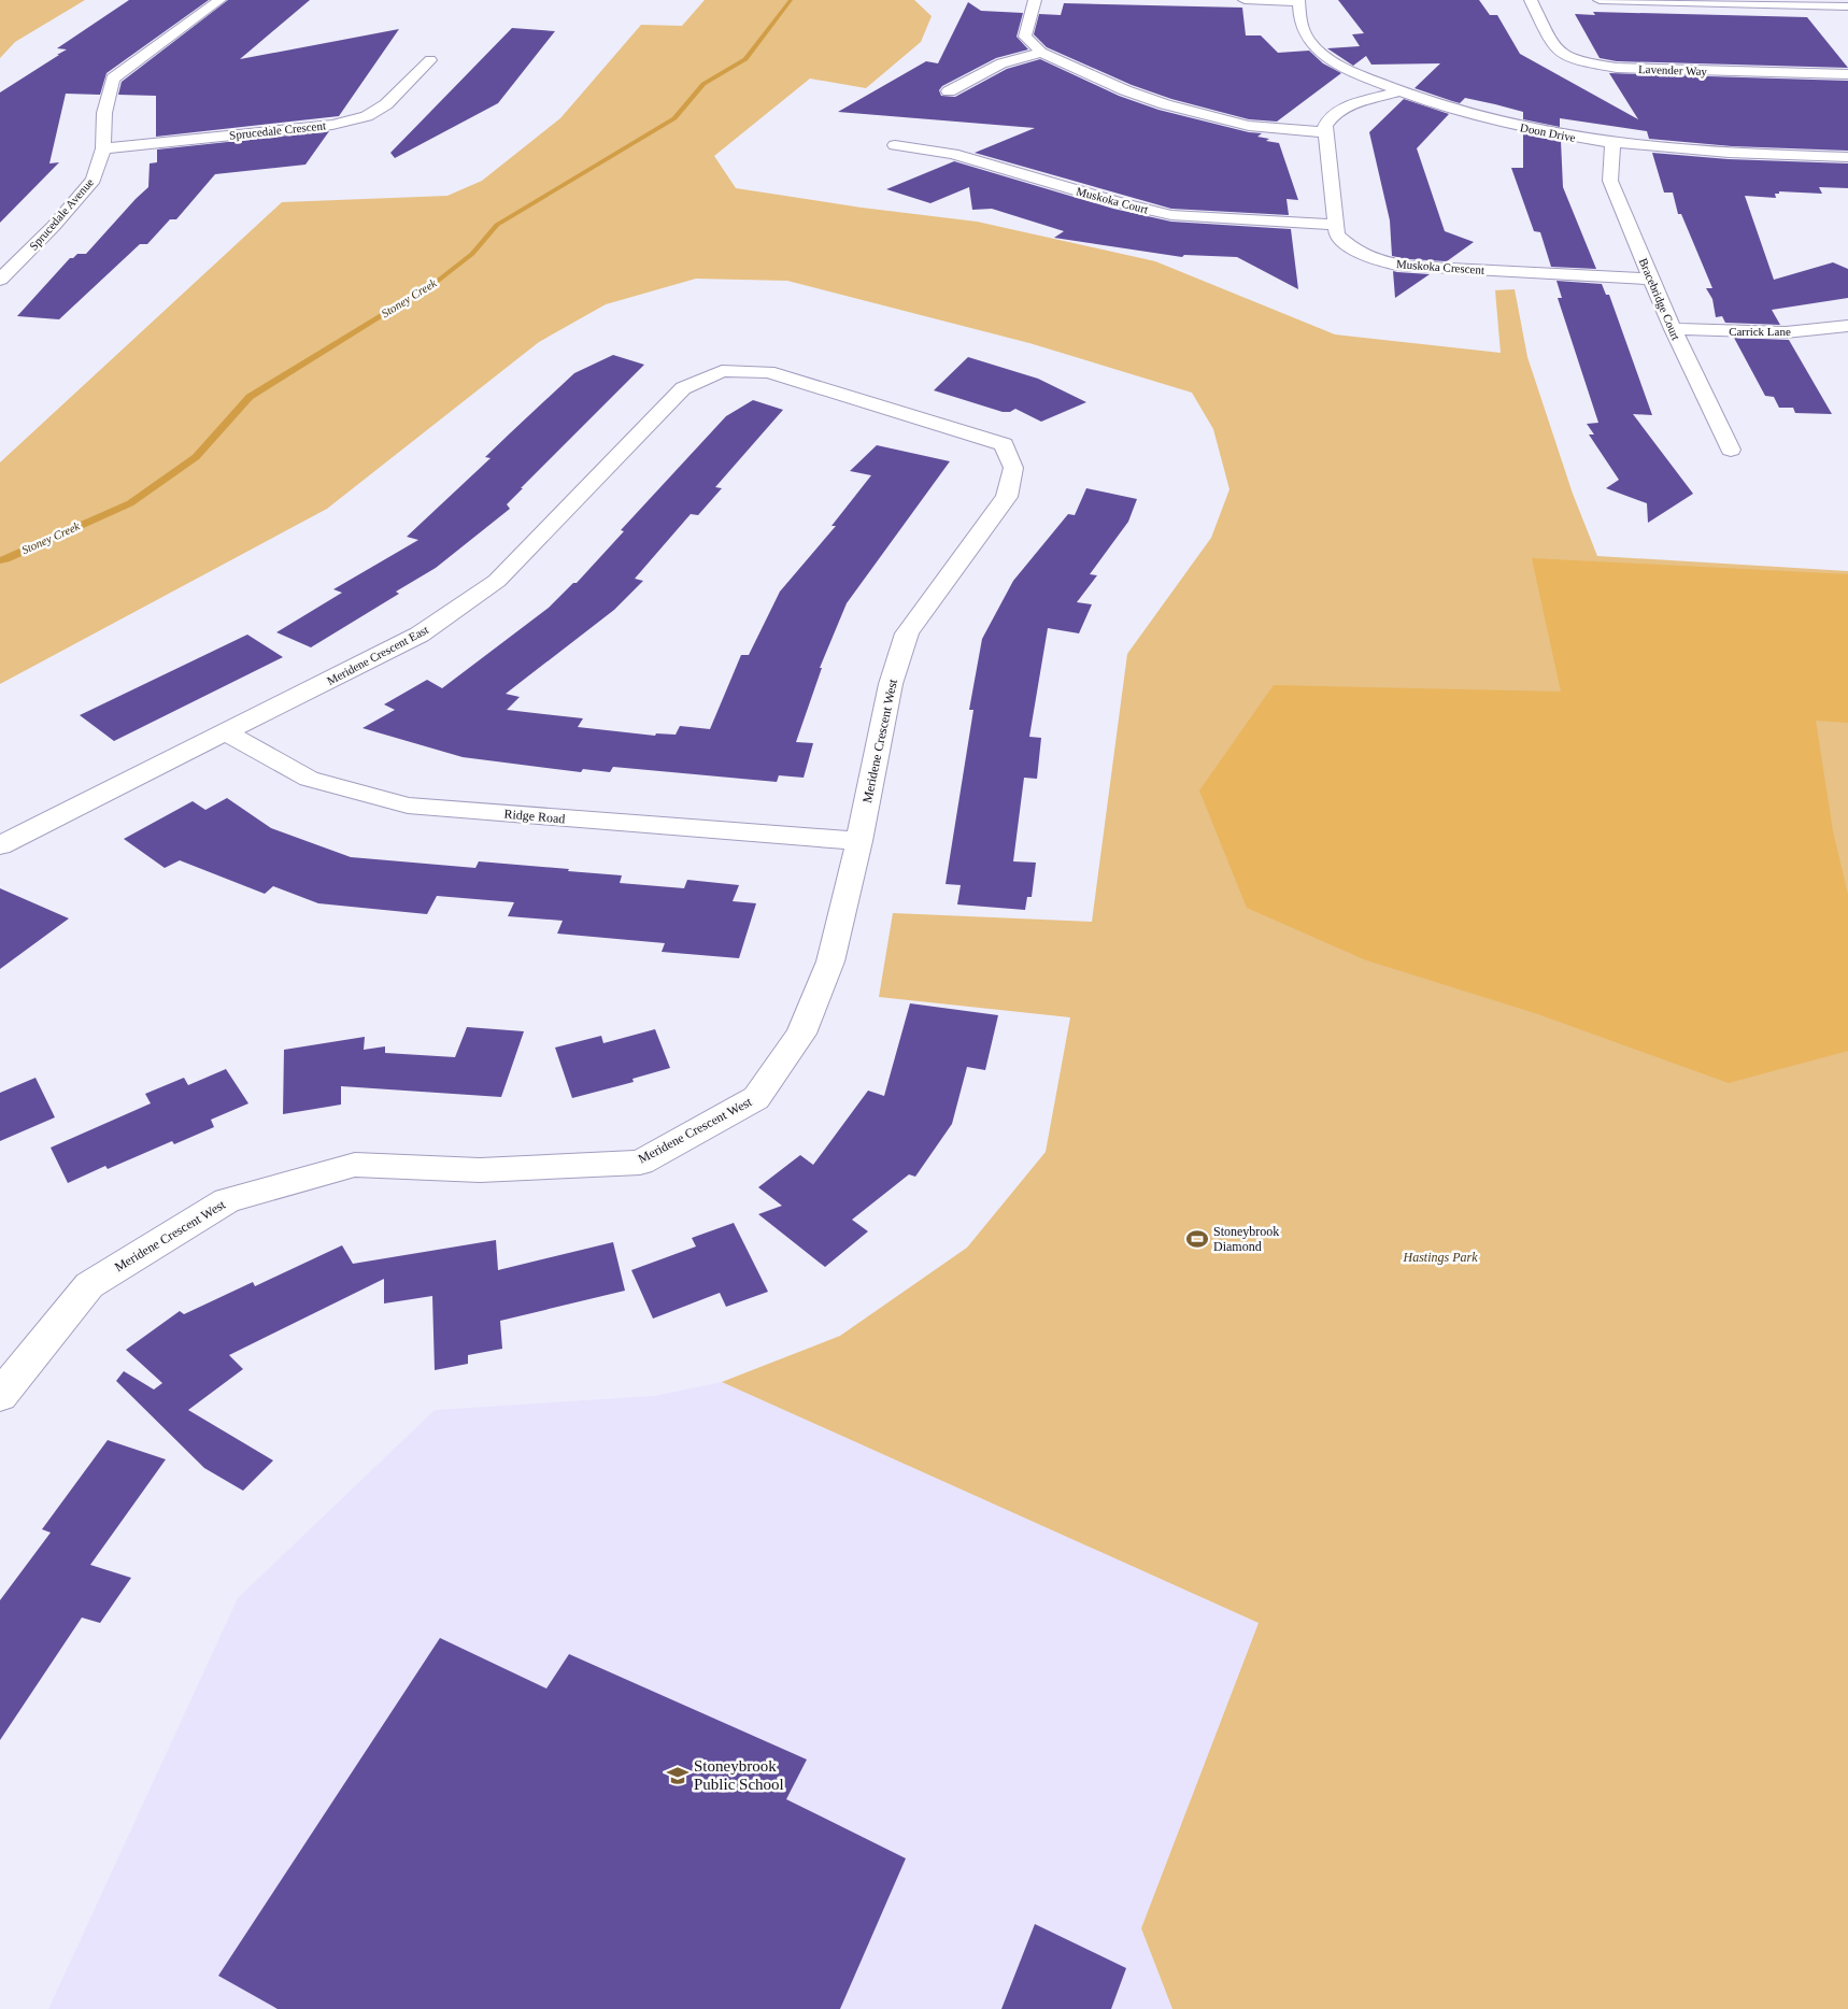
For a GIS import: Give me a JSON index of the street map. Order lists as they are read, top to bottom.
{
  "streets": {
    "street": [
      "Lavender Way",
      "Sprucedale Crescent",
      "Doon Drive",
      "Muskoka Court",
      "Sprucedale Avenue",
      "Muskoka Crescent",
      "Bracebridge Court",
      "Carrick Lane",
      "Meridene Crescent East",
      "Meridene Crescent West",
      "Ridge Road"
    ]
  },
  "crossings": [
    ["Sprucedale Crescent", "Sprucedale Avenue"],
    ["Doon Drive", "Bracebridge Court"],
    ["Muskoka Court", "Muskoka Crescent"],
    ["Muskoka Crescent", "Bracebridge Court"],
    ["Bracebridge Court", "Carrick Lane"],
    ["Meridene Crescent East", "Meridene Crescent West"],
    ["Meridene Crescent East", "Ridge Road"],
    ["Meridene Crescent West", "Ridge Road"]
  ],
  "water": ["Stoney Creek"],
  "parks": ["Hastings Park"],
  "places": {
    "sports": ["Stoneybrook Diamond"],
    "school or university": ["Stoneybrook Public School"]
  }
}
